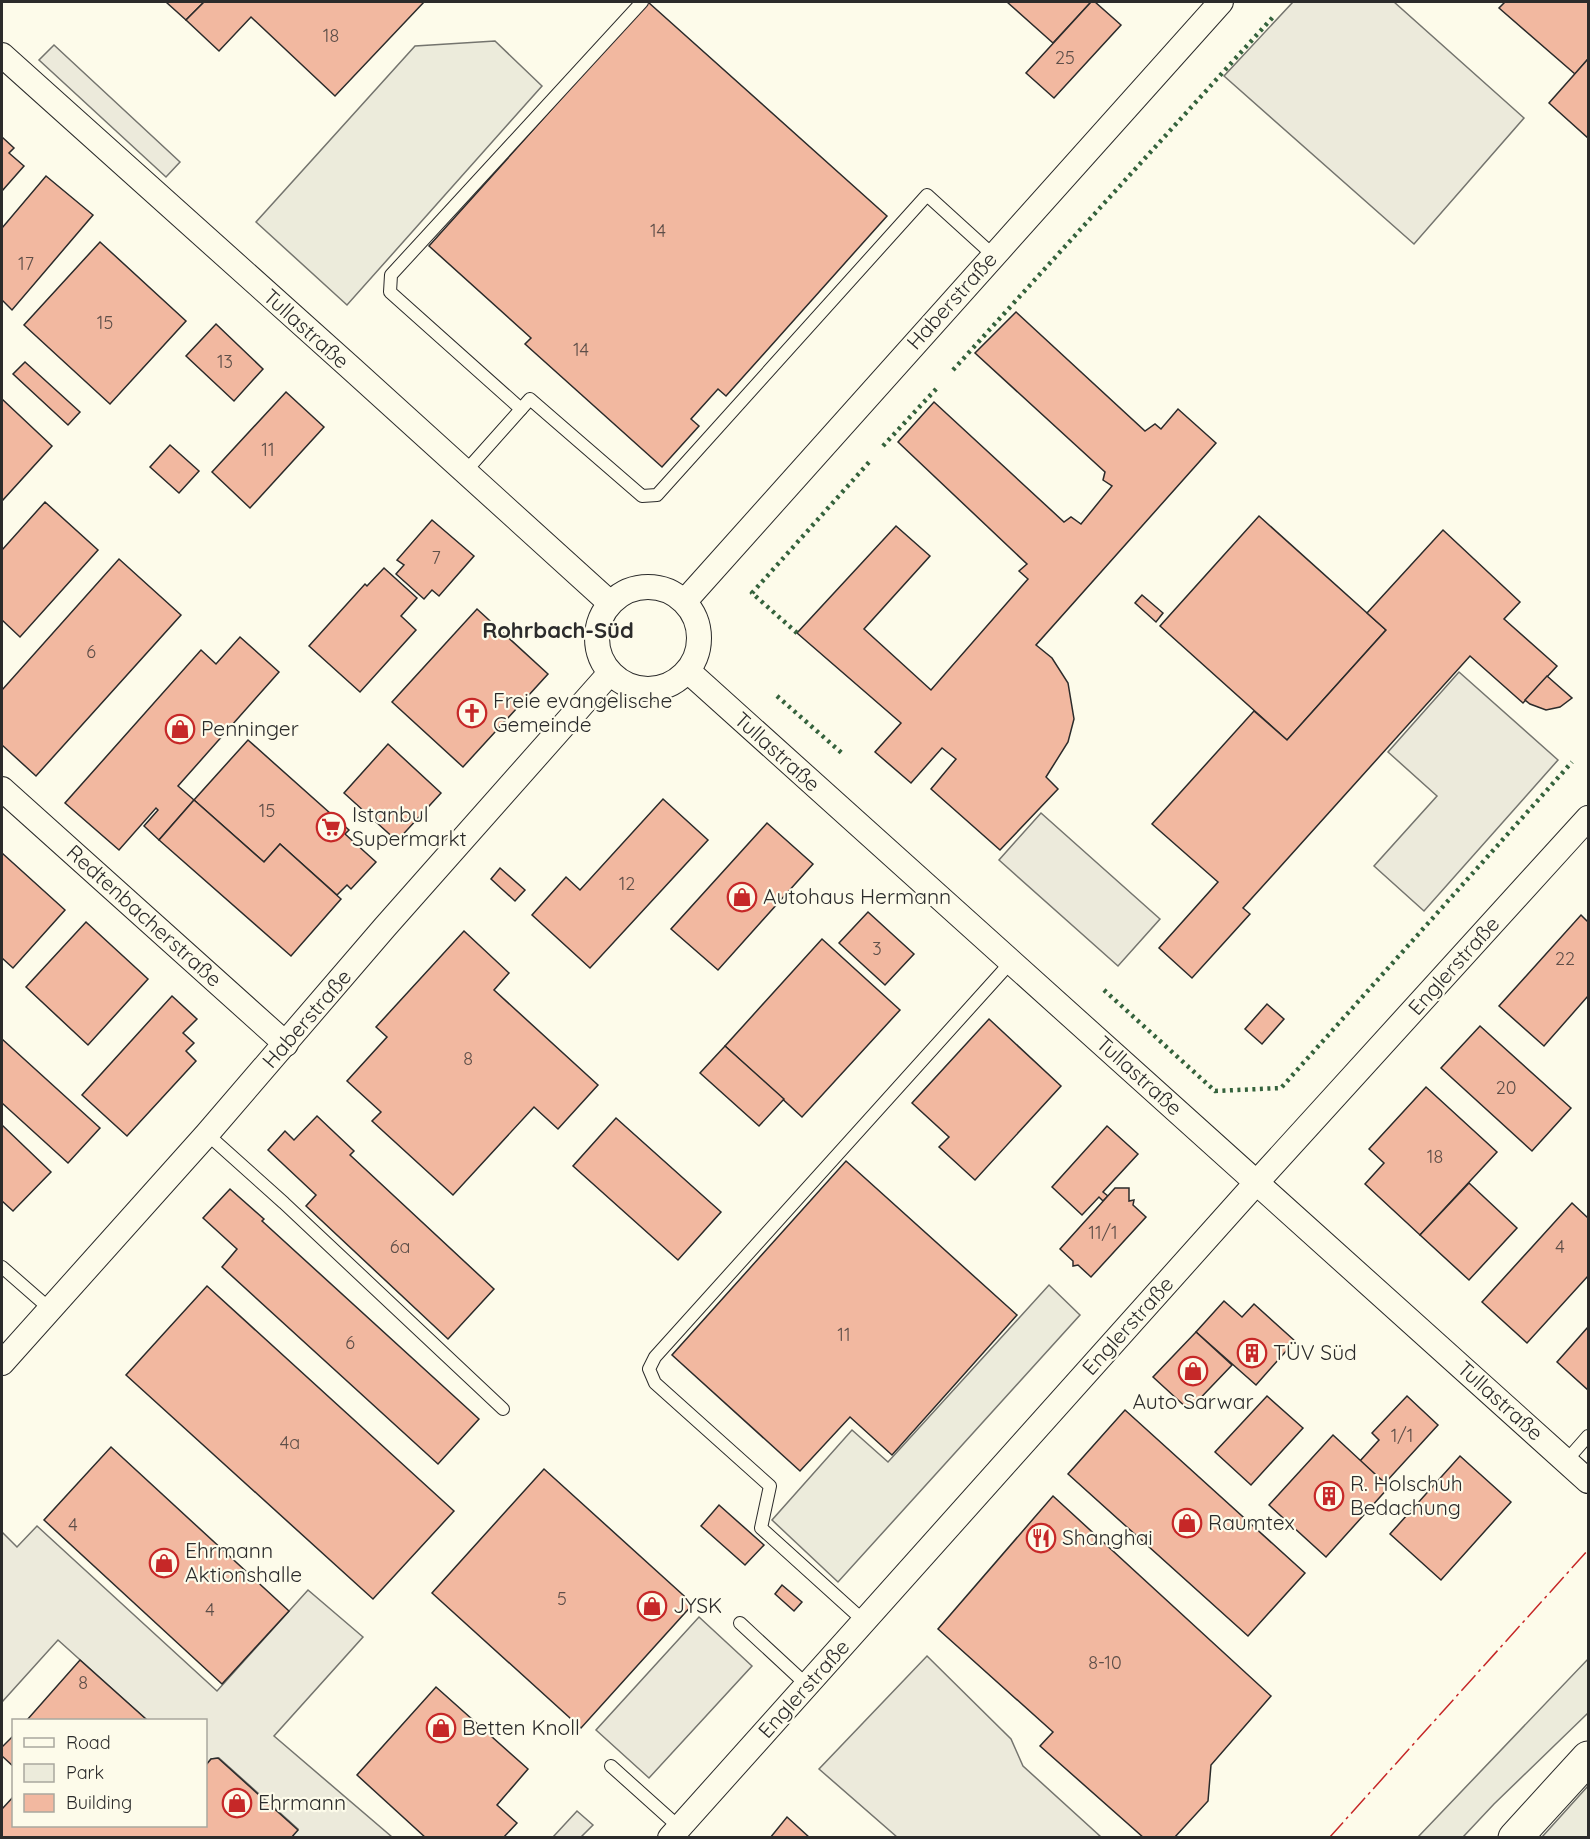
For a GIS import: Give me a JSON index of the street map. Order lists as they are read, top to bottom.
{
  "streets": {
    "street": [
      "Haberstraße",
      "Tullastraße",
      "Redtenbacherstraße",
      "Englerstraße"
    ]
  },
  "crossings": [
    ["Haberstraße", "Tullastraße"],
    ["Haberstraße", "Redtenbacherstraße"],
    ["Tullastraße", "Englerstraße"]
  ],
  "districts": ["Rohrbach-Süd"],
  "places": {
    "church": ["Freie evangelische Gemeinde"],
    "shop": [
      "Penninger",
      "Autohaus Hermann",
      "Auto Sarwar",
      "Raumtex",
      "Ehrmann Aktionshalle",
      "JYSK",
      "Betten Knoll",
      "Ehrmann"
    ],
    "supermarket": ["Istanbul Supermarkt"],
    "building": ["TÜV Süd", "R. Holschuh Bedachung"],
    "restaurant": ["Shanghai"]
  },
  "house_numbers": [
    "18",
    "25",
    "14",
    "17",
    "15",
    "14",
    "13",
    "11",
    "7",
    "6",
    "15",
    "12",
    "3",
    "22",
    "8",
    "20",
    "18",
    "11/1",
    "6a",
    "4",
    "11",
    "6",
    "1/1",
    "4a",
    "4",
    "5",
    "4",
    "8-10",
    "8"
  ],
  "legend": ["Road", "Park", "Building"]
}
